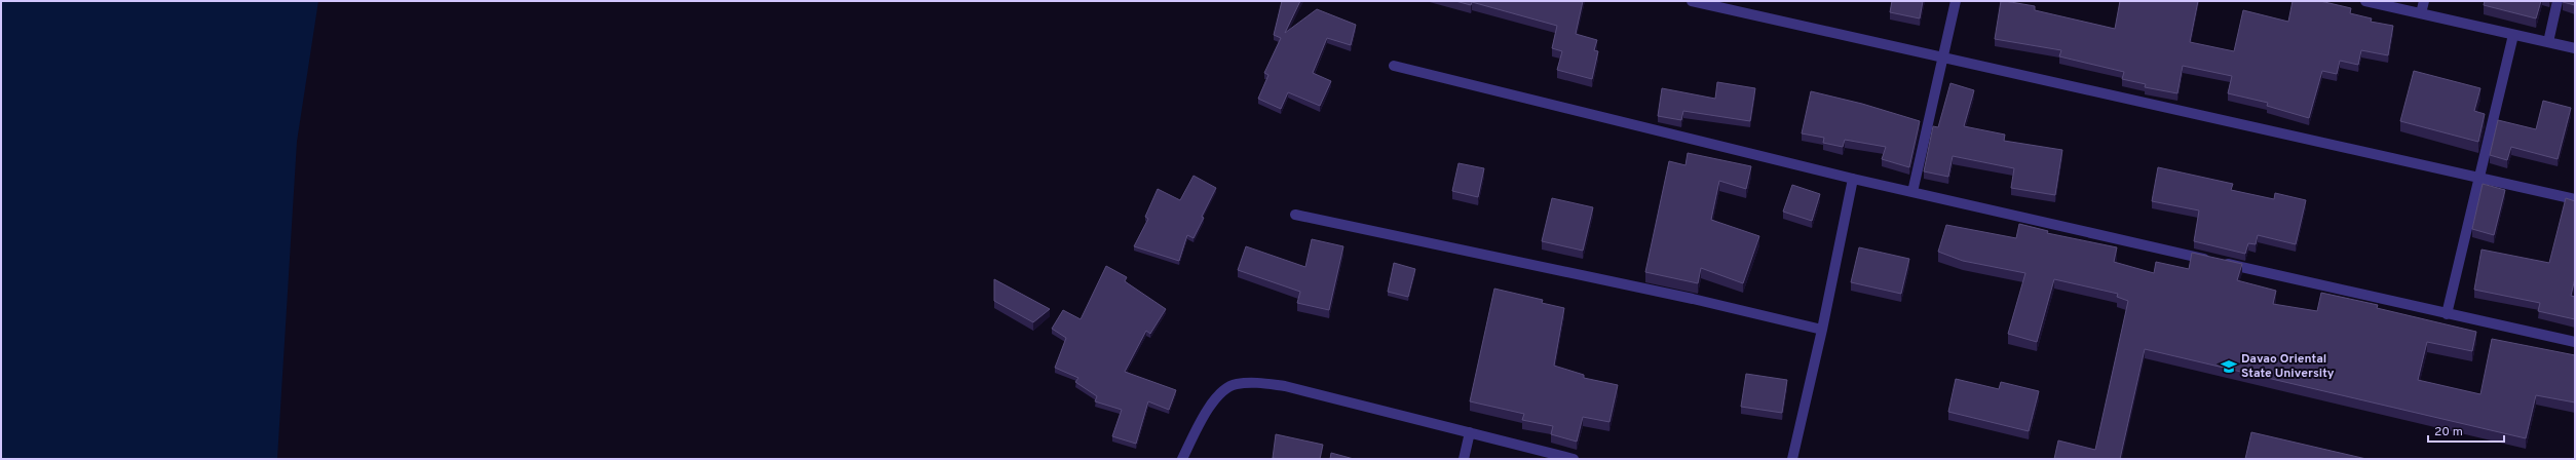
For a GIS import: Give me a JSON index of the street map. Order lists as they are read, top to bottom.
{
  "places": {
    "school or university": ["Davao Oriental State University"]
  },
  "scale_bar": "20 m"
}
